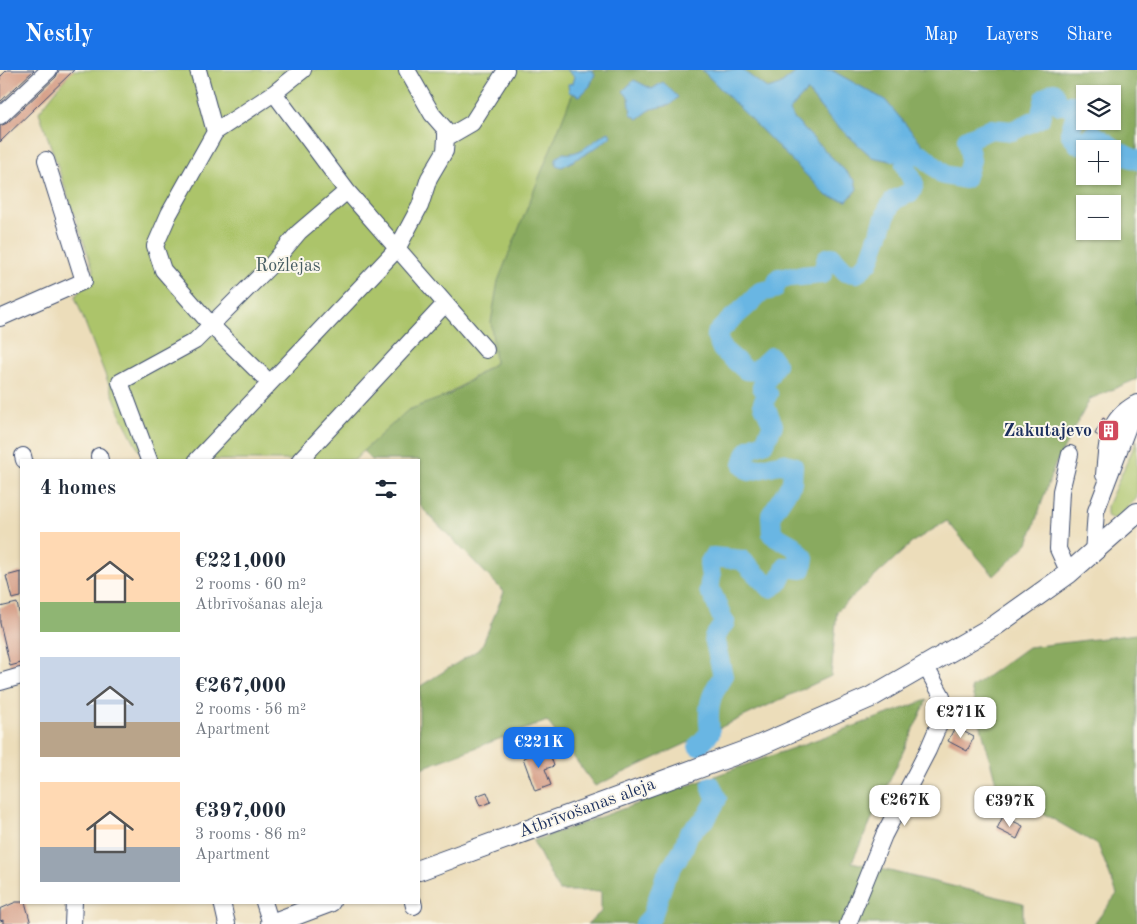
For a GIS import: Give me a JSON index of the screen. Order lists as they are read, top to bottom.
{
  "streets": {
    "main road": ["Atbrīvošanas aleja"]
  },
  "parks": ["Rožlejas"],
  "places": {
    "building": ["Zakutajevo"]
  },
  "page": {
    "header": "Nestly",
    "nav": ["Map", "Layers", "Share"],
    "map_buttons": ["+", "−"],
    "heading": "4 homes",
    "list": [
      {
        "name": "€221,000",
        "note": "2 rooms · 60 m² · Atbrīvošanas aleja"
      },
      {
        "name": "€267,000",
        "note": "2 rooms · 56 m² · Apartment"
      },
      {
        "name": "€397,000",
        "note": "3 rooms · 86 m² · Apartment"
      }
    ],
    "price": [
      "€271K",
      "€221K",
      "€267K",
      "€397K"
    ]
  }
}
